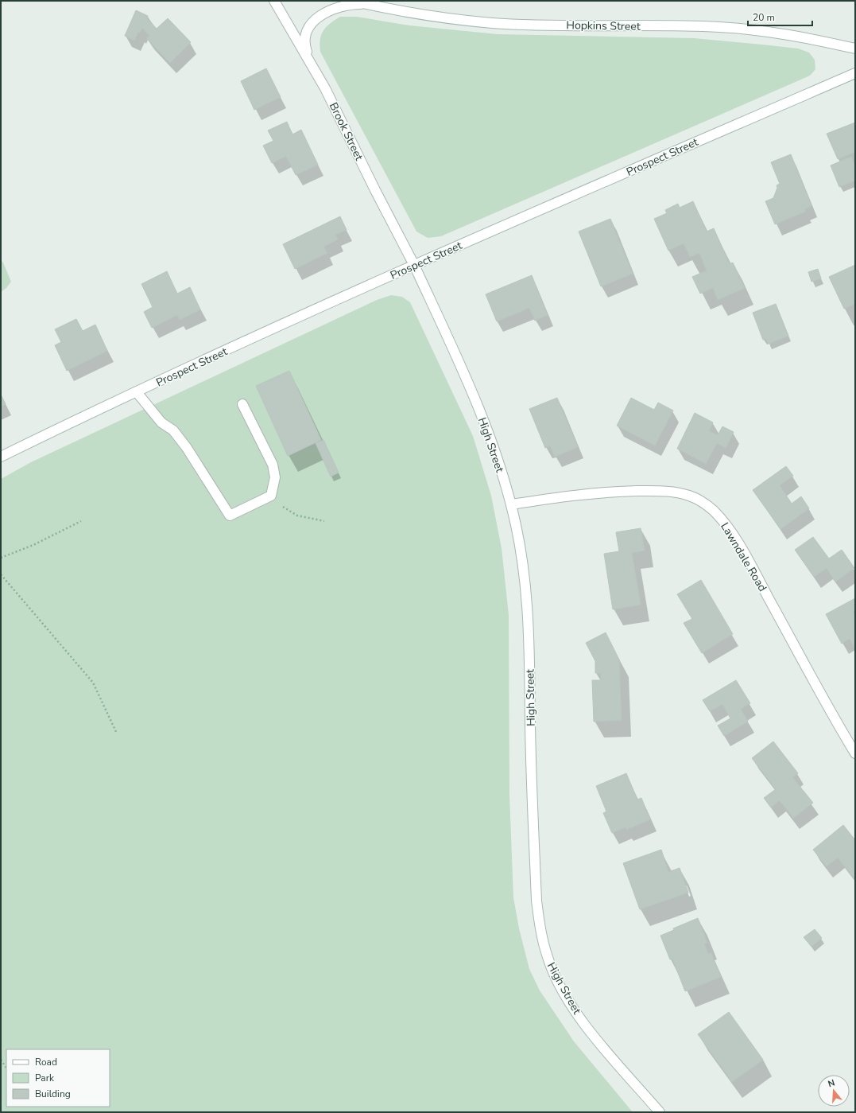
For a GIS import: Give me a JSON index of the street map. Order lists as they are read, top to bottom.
{
  "streets": {
    "street": [
      "Hopkins Street",
      "Brook Street",
      "Prospect Street",
      "High Street",
      "Lawndale Road"
    ]
  },
  "crossings": [
    ["Brook Street", "Prospect Street"],
    ["Brook Street", "High Street"],
    ["Prospect Street", "High Street"],
    ["High Street", "Lawndale Road"]
  ],
  "legend": ["Road", "Park", "Building"],
  "scale_bar": "20 m",
  "north": "top"
}
